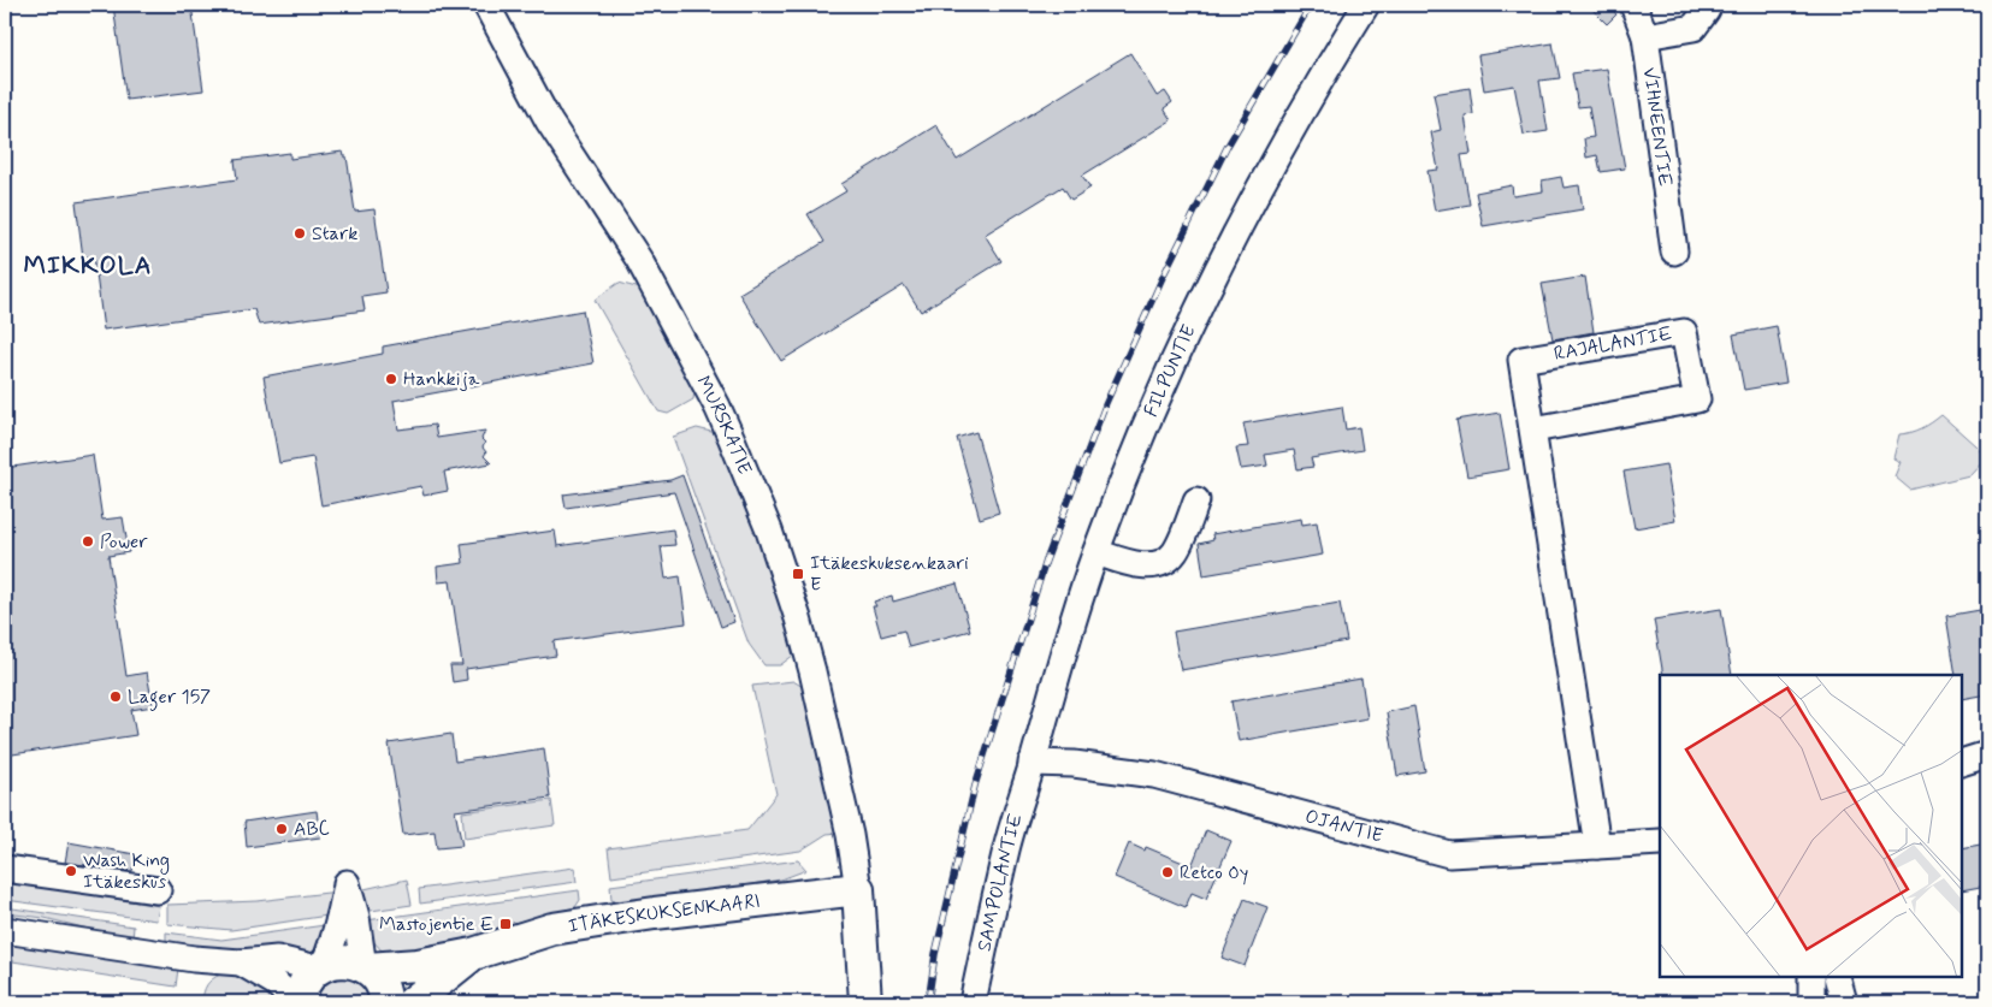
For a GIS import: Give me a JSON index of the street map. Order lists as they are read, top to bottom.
{
  "streets": {
    "main road": ["ITÄKESKUKSENKAARI"],
    "street": [
      "VIHNEENTIE",
      "RAJALANTIE",
      "FILPUNTIE",
      "MURSKATIE",
      "OJANTIE",
      "SAMPOLANTIE"
    ]
  },
  "crossings": [
    ["RAJALANTIE", "OJANTIE"],
    ["FILPUNTIE", "OJANTIE"],
    ["FILPUNTIE", "SAMPOLANTIE"],
    ["MURSKATIE", "ITÄKESKUKSENKAARI"],
    ["OJANTIE", "SAMPOLANTIE"]
  ],
  "districts": ["MIKKOLA"],
  "places": {
    "other": [
      "Stark",
      "Hankkija",
      "Power",
      "Lager 157",
      "ABC",
      "Wash King Itäkeskus",
      "Retco Oy"
    ],
    "transit": ["Itäkeskuksenkaari E", "Mastojentie E"]
  }
}
